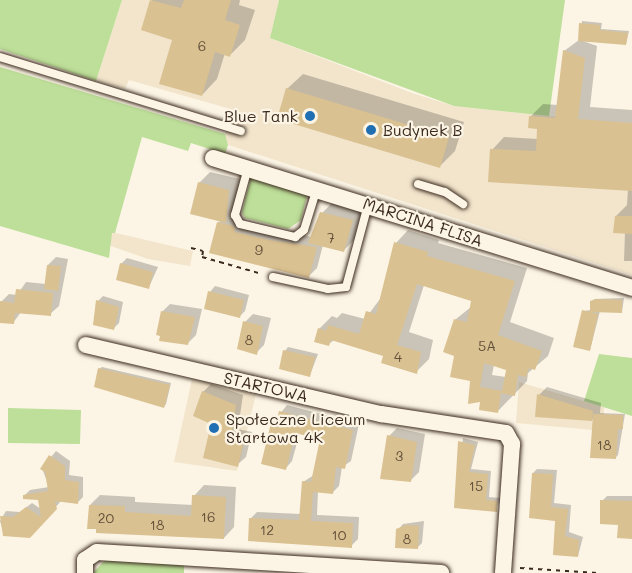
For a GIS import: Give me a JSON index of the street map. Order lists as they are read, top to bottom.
{
  "streets": {
    "street": ["MARCINA FLISA", "STARTOWA"]
  },
  "places": ["Blue Tank", "Budynek B", "Społeczne Liceum Startowa 4K"],
  "house_numbers": [
    "6",
    "7",
    "9",
    "8",
    "5A",
    "4",
    "18",
    "3",
    "15",
    "16",
    "20",
    "18",
    "12",
    "10",
    "8"
  ]
}
